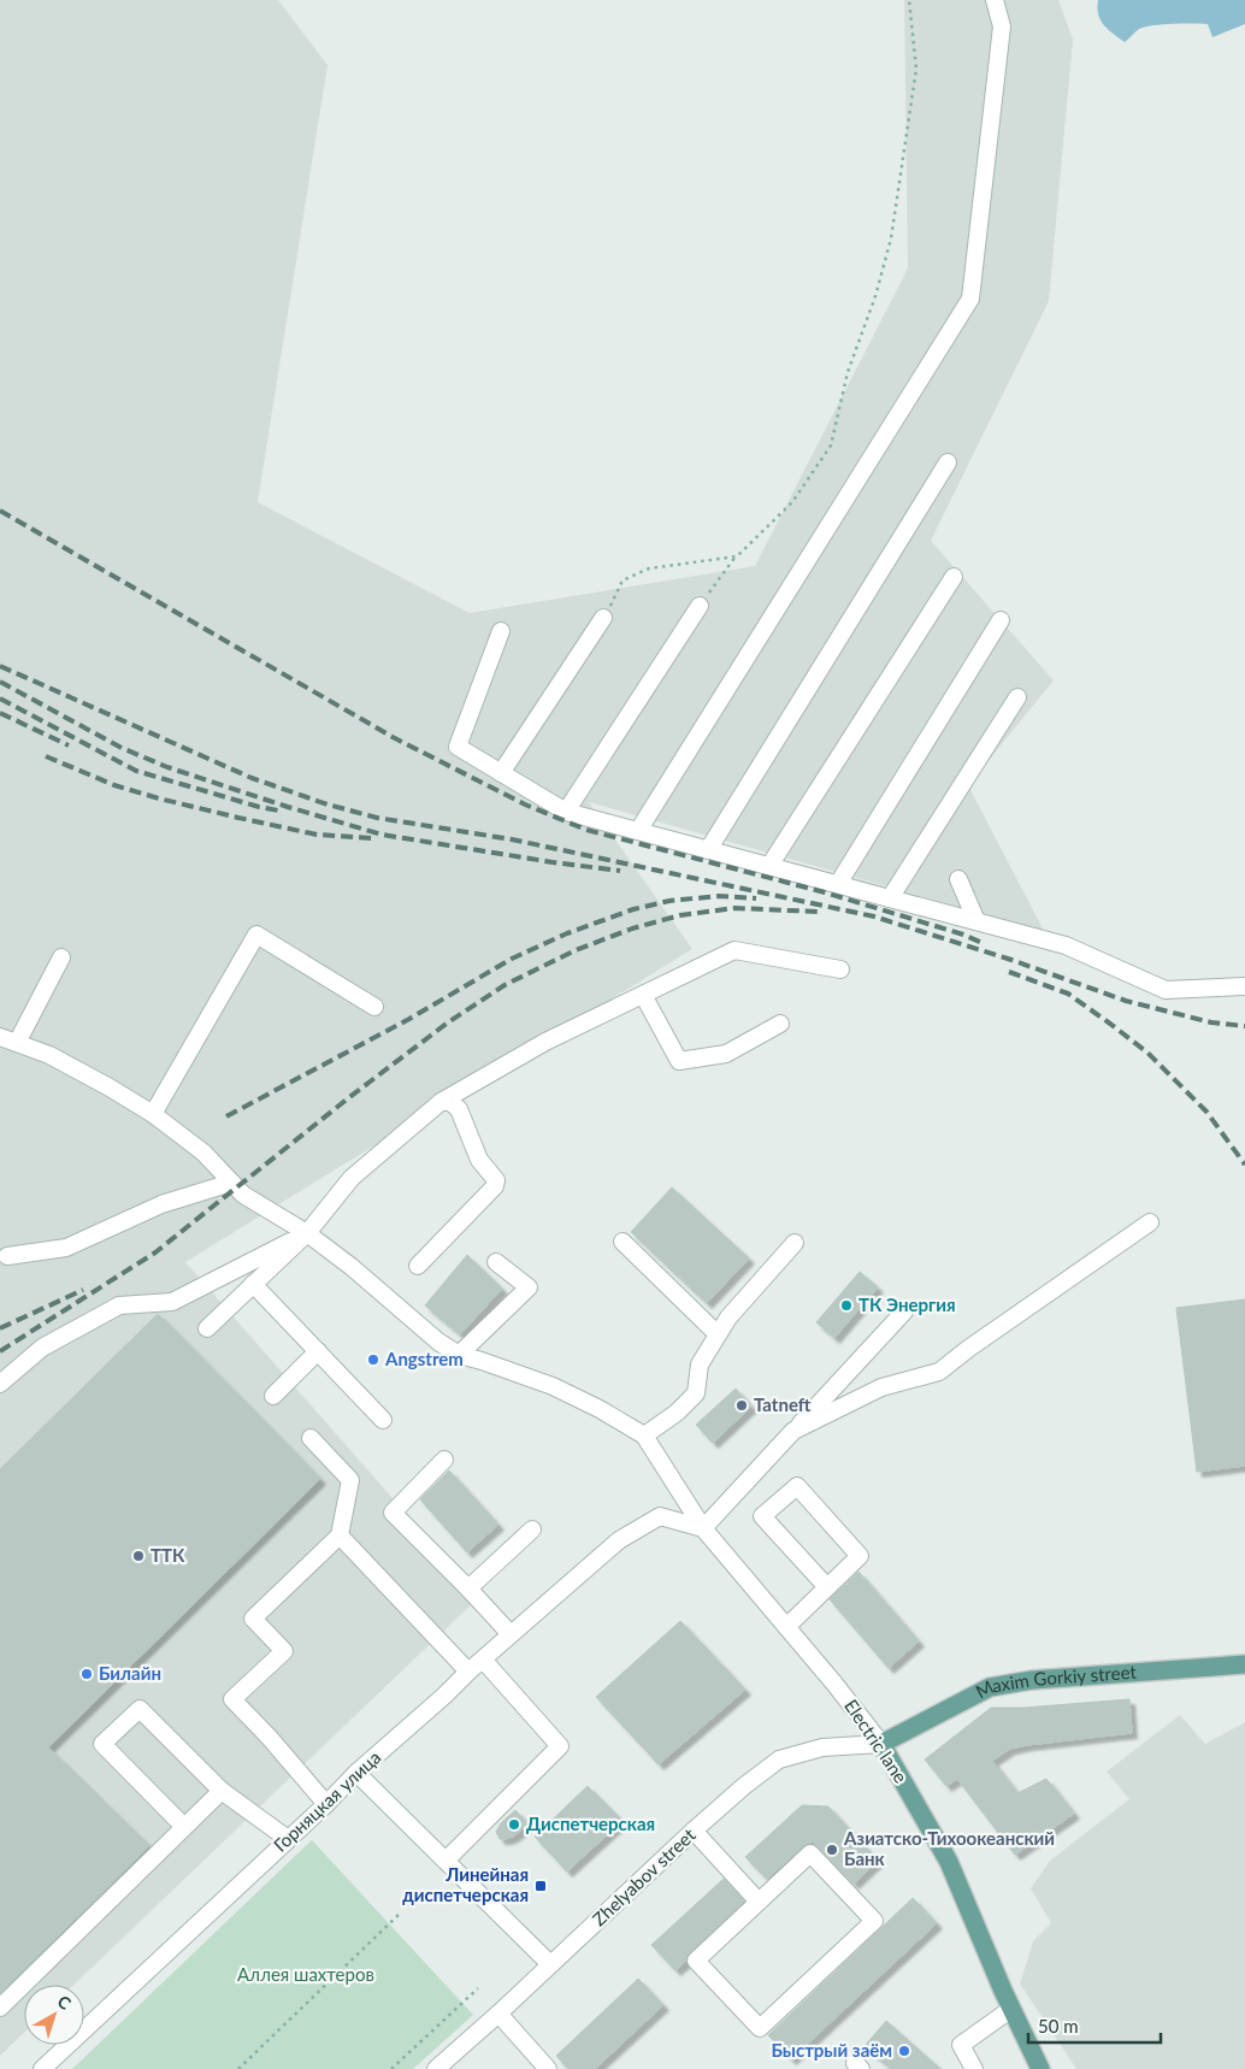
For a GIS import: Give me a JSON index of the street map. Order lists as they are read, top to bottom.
{
  "streets": {
    "main road": ["Maxim Gorkiy street", "Electric lane"],
    "street": ["Горняцкая улица", "Zhelyabov street"]
  },
  "crossings": [
    ["Maxim Gorkiy street", "Electric lane"],
    ["Maxim Gorkiy street", "Zhelyabov street"],
    ["Electric lane", "Горняцкая улица"],
    ["Electric lane", "Zhelyabov street"]
  ],
  "parks": ["Аллея шахтеров"],
  "places": {
    "other": [
      "ТК Энергия",
      "Angstrem",
      "Tatneft",
      "ТТК",
      "Билайн",
      "Диспетчерская",
      "Азиатско-Тихоокеанский Банк",
      "Быстрый заём"
    ],
    "transit": ["Линейная диспетчерская"]
  },
  "scale_bar": "50 m",
  "north": "top right"
}
